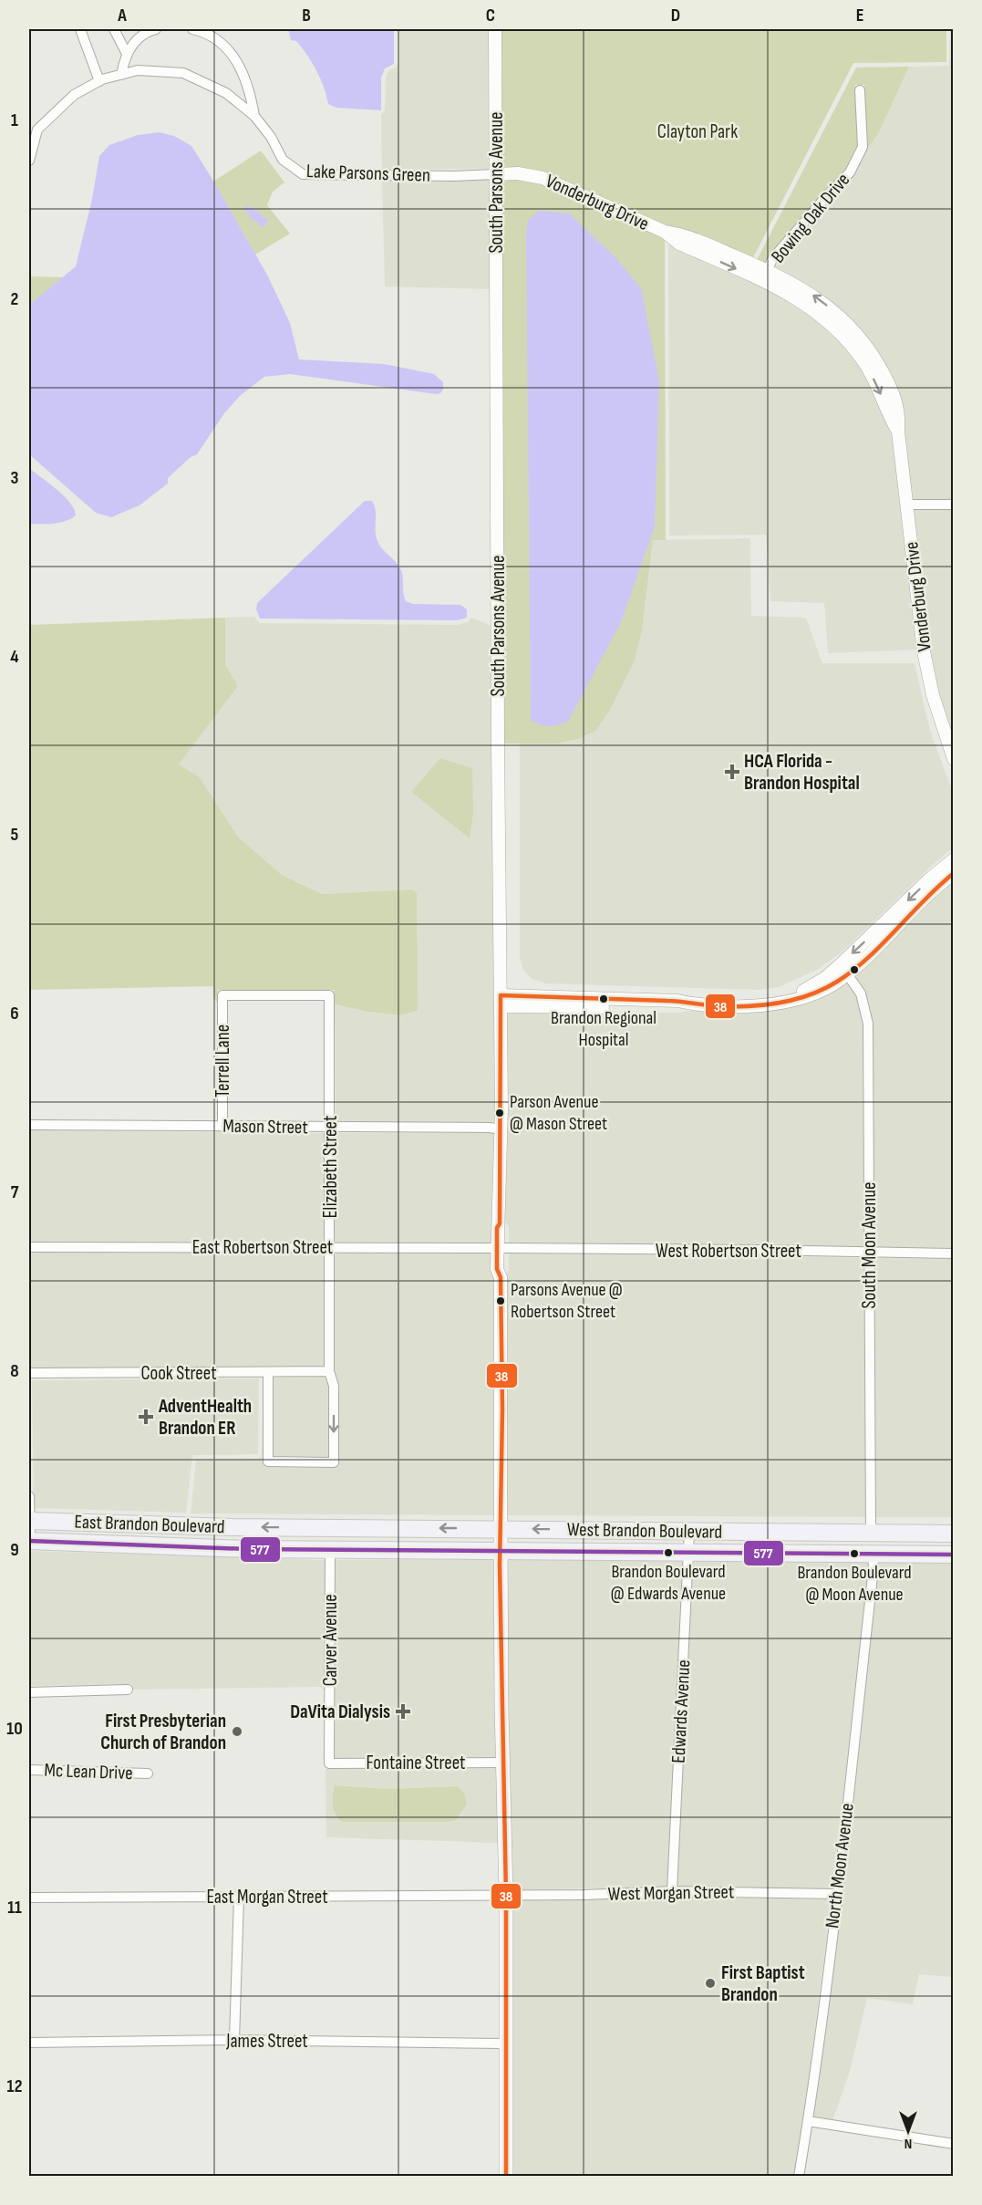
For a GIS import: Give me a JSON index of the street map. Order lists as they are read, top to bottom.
{
  "streets": {
    "highway": ["East Brandon Boulevard", "West Brandon Boulevard"],
    "street": [
      "Lake Parsons Green",
      "South Parsons Avenue",
      "Vonderburg Drive",
      "Bowing Oak Drive",
      "Terrell Lane",
      "Mason Street",
      "Elizabeth Street",
      "South Moon Avenue",
      "East Robertson Street",
      "West Robertson Street",
      "Cook Street",
      "Carver Avenue",
      "Edwards Avenue",
      "Fontaine Street",
      "Mc Lean Drive",
      "North Moon Avenue",
      "West Morgan Street",
      "East Morgan Street",
      "James Street"
    ]
  },
  "crossings": [
    ["Lake Parsons Green", "South Parsons Avenue"],
    ["Lake Parsons Green", "Vonderburg Drive"],
    ["South Parsons Avenue", "Vonderburg Drive"],
    ["South Parsons Avenue", "Mason Street"],
    ["South Parsons Avenue", "East Robertson Street"],
    ["South Parsons Avenue", "West Robertson Street"],
    ["South Parsons Avenue", "East Brandon Boulevard"],
    ["South Parsons Avenue", "West Brandon Boulevard"],
    ["Vonderburg Drive", "Bowing Oak Drive"],
    ["Terrell Lane", "Mason Street"],
    ["Terrell Lane", "Elizabeth Street"],
    ["Mason Street", "Elizabeth Street"],
    ["Elizabeth Street", "East Robertson Street"],
    ["Elizabeth Street", "Cook Street"],
    ["South Moon Avenue", "West Robertson Street"],
    ["South Moon Avenue", "West Brandon Boulevard"],
    ["East Robertson Street", "West Robertson Street"],
    ["East Brandon Boulevard", "West Brandon Boulevard"],
    ["East Brandon Boulevard", "Carver Avenue"],
    ["West Brandon Boulevard", "Edwards Avenue"],
    ["West Brandon Boulevard", "North Moon Avenue"],
    ["Carver Avenue", "Fontaine Street"],
    ["Edwards Avenue", "West Morgan Street"],
    ["North Moon Avenue", "West Morgan Street"],
    ["West Morgan Street", "East Morgan Street"]
  ],
  "parks": ["Clayton Park"],
  "places": {
    "health": ["HCA Florida - Brandon Hospital", "AdventHealth Brandon ER", "DaVita Dialysis"],
    "other": [
      "Brandon Regional Hospital",
      "Parson Avenue @ Mason Street",
      "Parsons Avenue @ Robertson Street",
      "Brandon Boulevard @ Edwards Avenue",
      "Brandon Boulevard @ Moon Avenue",
      "First Presbyterian Church of Brandon",
      "First Baptist Brandon"
    ]
  },
  "lines": ["transit line 38", "transit line 577"],
  "north": "bottom",
  "grid": {
    "columns": [
      "A",
      "B",
      "C",
      "D",
      "E"
    ],
    "rows": [
      "1",
      "2",
      "3",
      "4",
      "5",
      "6",
      "7",
      "8",
      "9",
      "10",
      "11",
      "12"
    ]
  }
}
